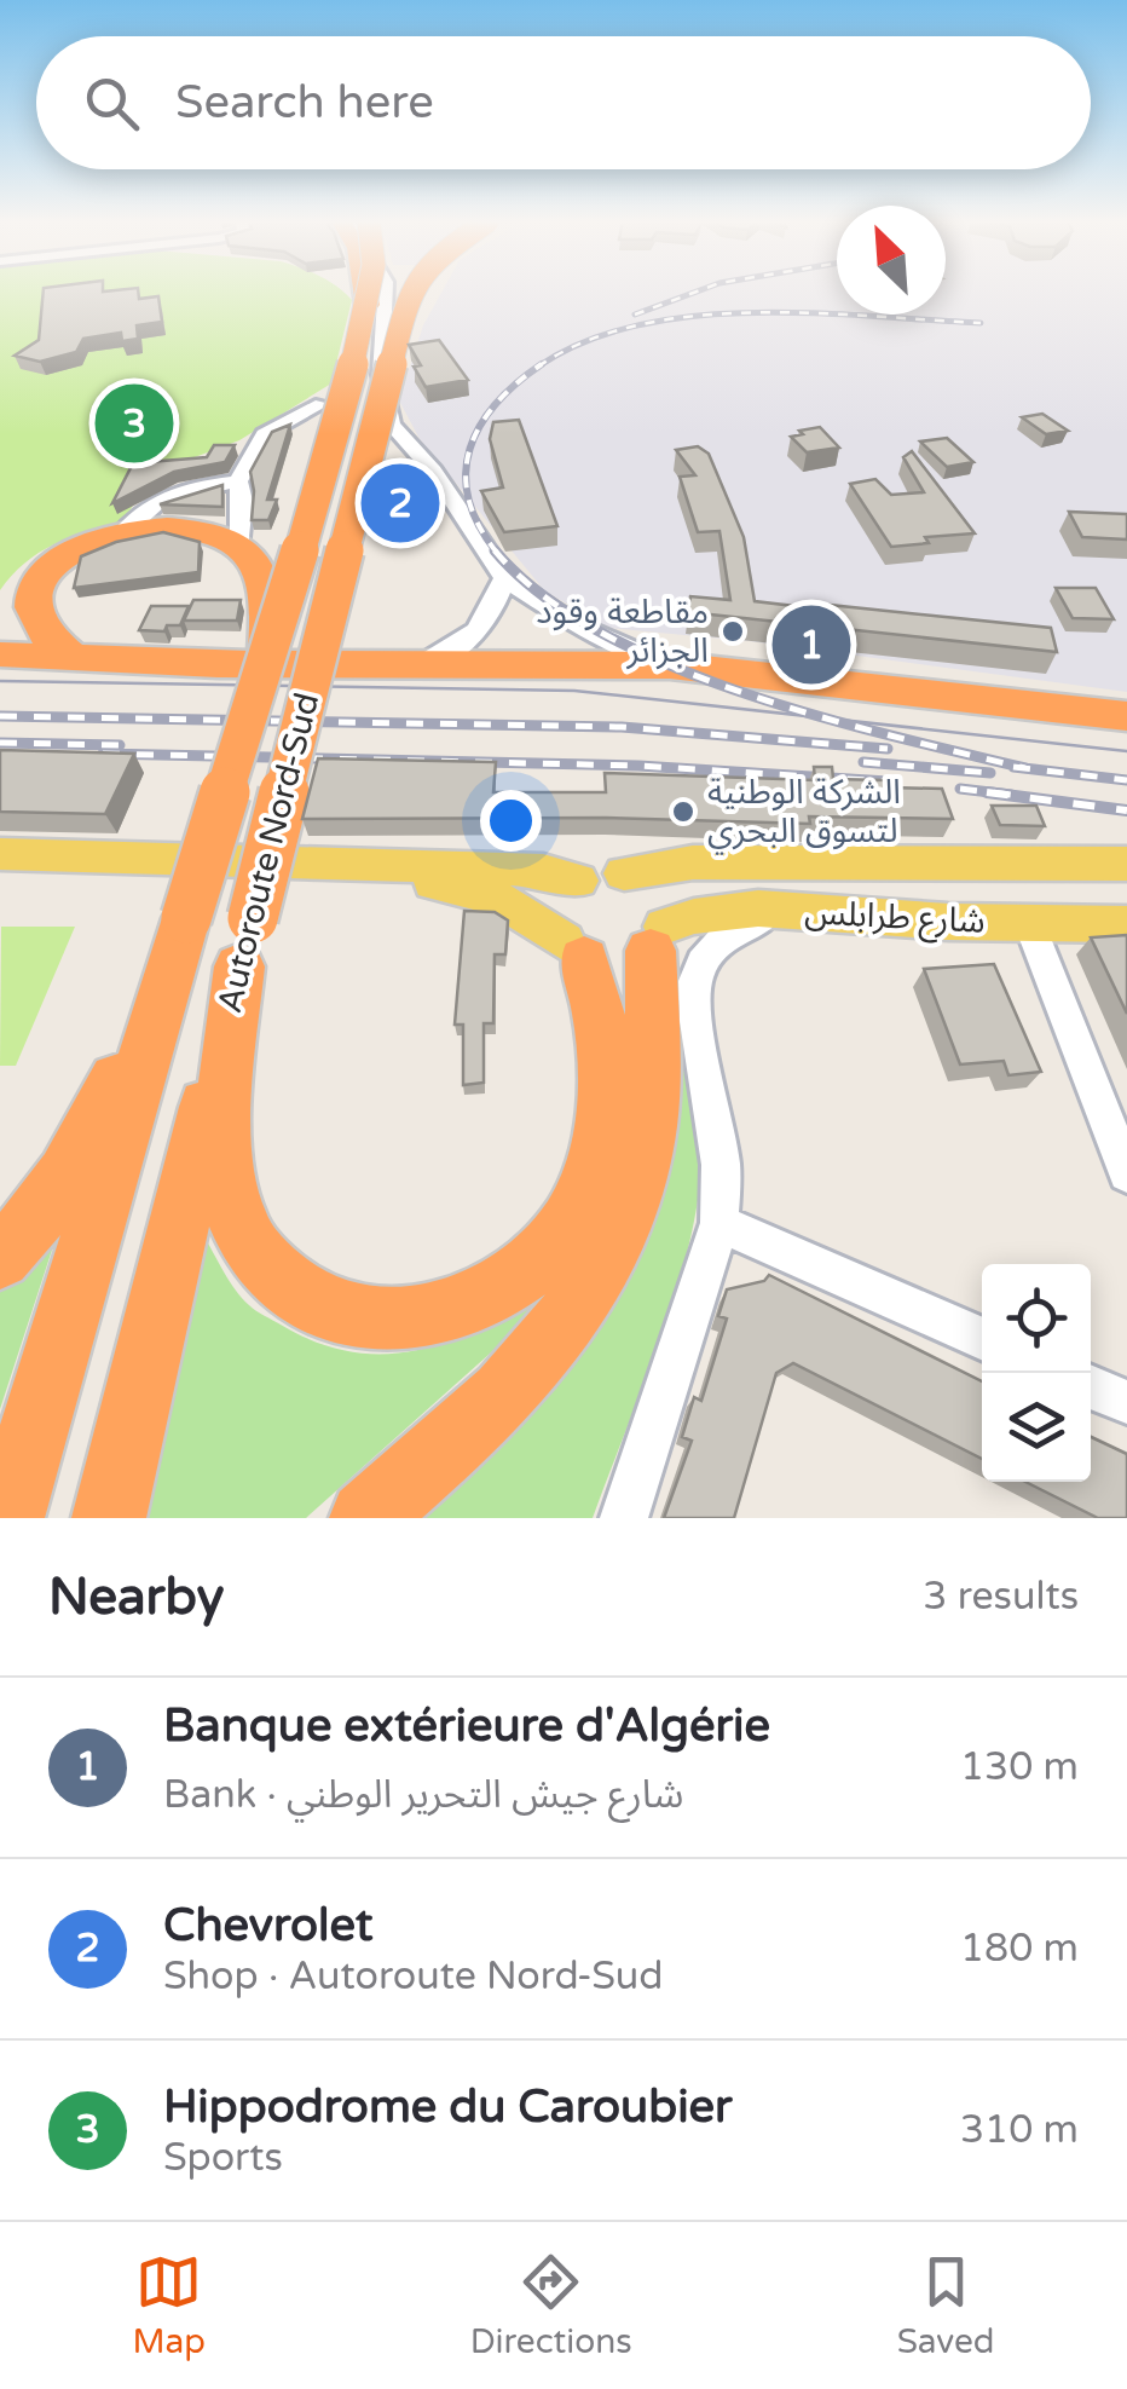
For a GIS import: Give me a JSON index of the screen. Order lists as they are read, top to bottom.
{
  "streets": {
    "highway": ["Autoroute Nord-Sud"],
    "main road": ["شارع طرابلس"]
  },
  "places": ["مقاطعة وقود الجزائر", "الشركة الوطنية لتسوق البحري"],
  "north": "top left",
  "page": {
    "search": "Search here",
    "pins": ["3", "2", "1"],
    "heading": ["Nearby", "3 results"],
    "list": [
      {
        "mark": "1",
        "name": "Banque extérieure d'Algérie",
        "note": "Bank · شارع جيش التحرير الوطني",
        "value": "130 m"
      },
      {
        "mark": "2",
        "name": "Chevrolet",
        "note": "Shop · Autoroute Nord-Sud",
        "value": "180 m"
      },
      {
        "mark": "3",
        "name": "Hippodrome du Caroubier",
        "note": "Sports",
        "value": "310 m"
      }
    ],
    "nav": ["Map", "Directions", "Saved"]
  }
}
